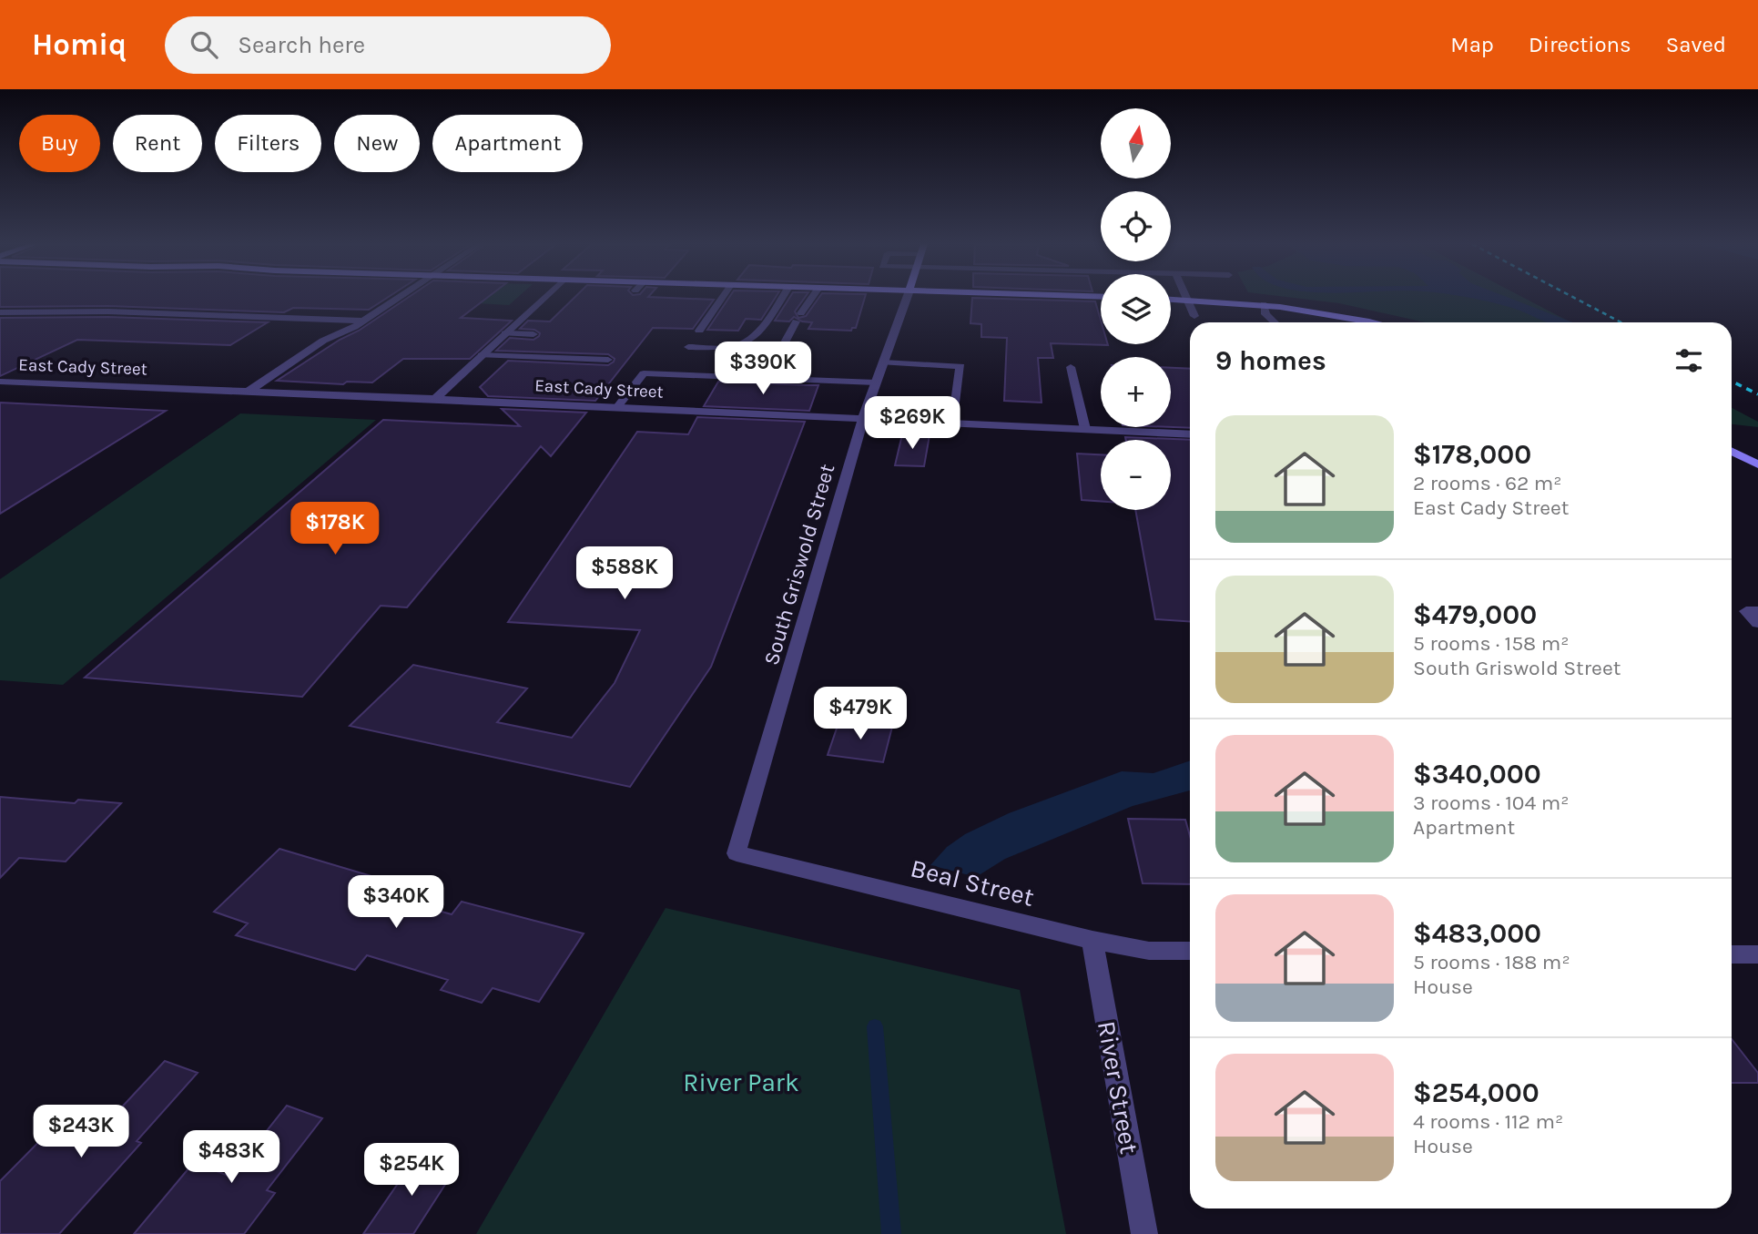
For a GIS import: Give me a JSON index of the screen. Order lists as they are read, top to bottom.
{
  "streets": {
    "street": [
      "East Cady Street",
      "South Griswold Street",
      "Beal Street",
      "River Street"
    ]
  },
  "crossings": [
    ["East Cady Street", "South Griswold Street"],
    ["South Griswold Street", "Beal Street"],
    ["Beal Street", "River Street"]
  ],
  "parks": ["River Park"],
  "north": "top",
  "page": {
    "header": "Homiq",
    "search": "Search here",
    "nav": ["Map", "Directions", "Saved"],
    "map_buttons": ["+", "−"],
    "chip": [
      "Buy",
      "Rent",
      "Filters",
      "New",
      "Apartment"
    ],
    "heading": "9 homes",
    "price": [
      "$390K",
      "$269K",
      "$178K",
      "$588K",
      "$479K",
      "$340K",
      "$243K",
      "$483K",
      "$254K"
    ],
    "list": [
      {
        "name": "$178,000",
        "note": "2 rooms · 62 m² · East Cady Street"
      },
      {
        "name": "$479,000",
        "note": "5 rooms · 158 m² · South Griswold Street"
      },
      {
        "name": "$340,000",
        "note": "3 rooms · 104 m² · Apartment"
      },
      {
        "name": "$483,000",
        "note": "5 rooms · 188 m² · House"
      },
      {
        "name": "$254,000",
        "note": "4 rooms · 112 m² · House"
      }
    ]
  }
}
